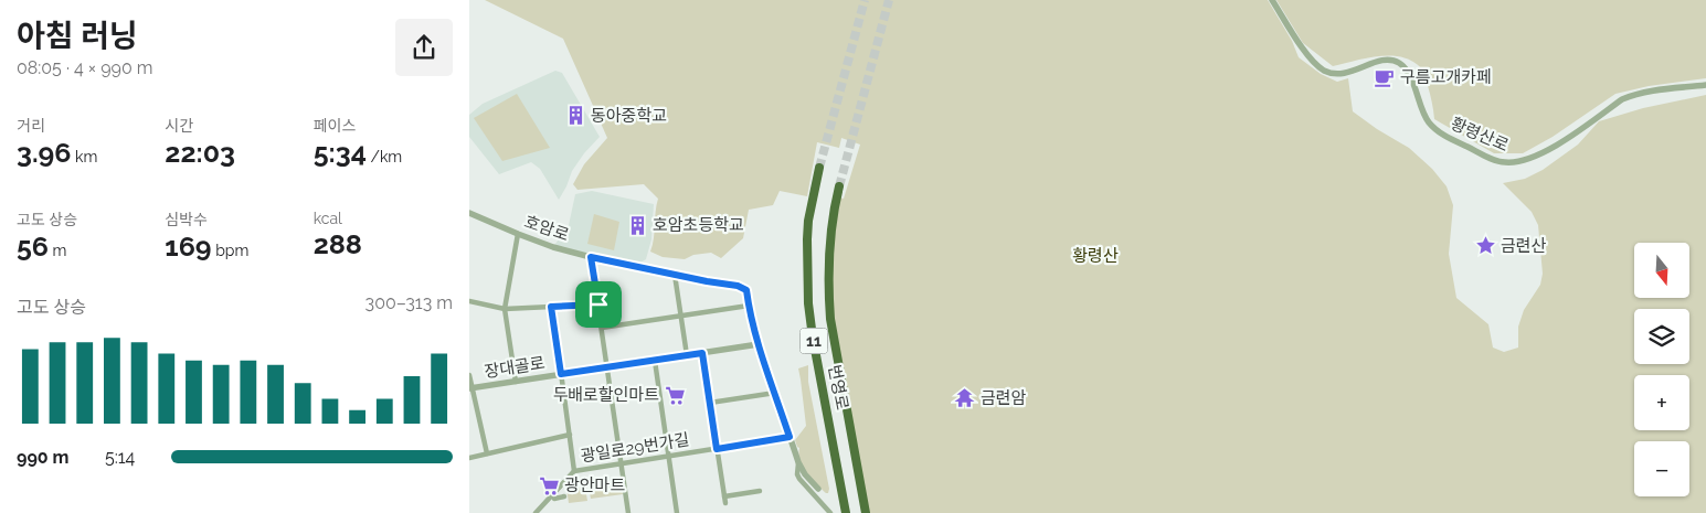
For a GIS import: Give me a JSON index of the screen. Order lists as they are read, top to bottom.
{
  "streets": {
    "highway": ["11", "번영로"],
    "street": [
      "황령산로",
      "호암로",
      "장대골로",
      "광일로29번가길"
    ]
  },
  "parks": ["황령산"],
  "places": {
    "cafe": ["구름고개카페"],
    "building": ["동아중학교", "호암초등학교"],
    "place": ["금련산"],
    "supermarket": ["두배로할인마트", "광안마트"],
    "temple": ["금련암"]
  },
  "north": "bottom",
  "page": {
    "heading": ["아침 러닝", "08:05 · 4 × 990 m"],
    "stats": [
      ["거리", "3.96 km"],
      ["시간", "22:03"],
      ["페이스", "5:34 /km"],
      ["고도 상승", "56 m"],
      ["심박수", "169 bpm"],
      ["kcal", "288"]
    ],
    "map_buttons": ["+", "−"],
    "chart": ["고도 상승", "300–313 m"],
    "list": [
      {
        "name": "990 m",
        "note": "5:14"
      }
    ]
  }
}
